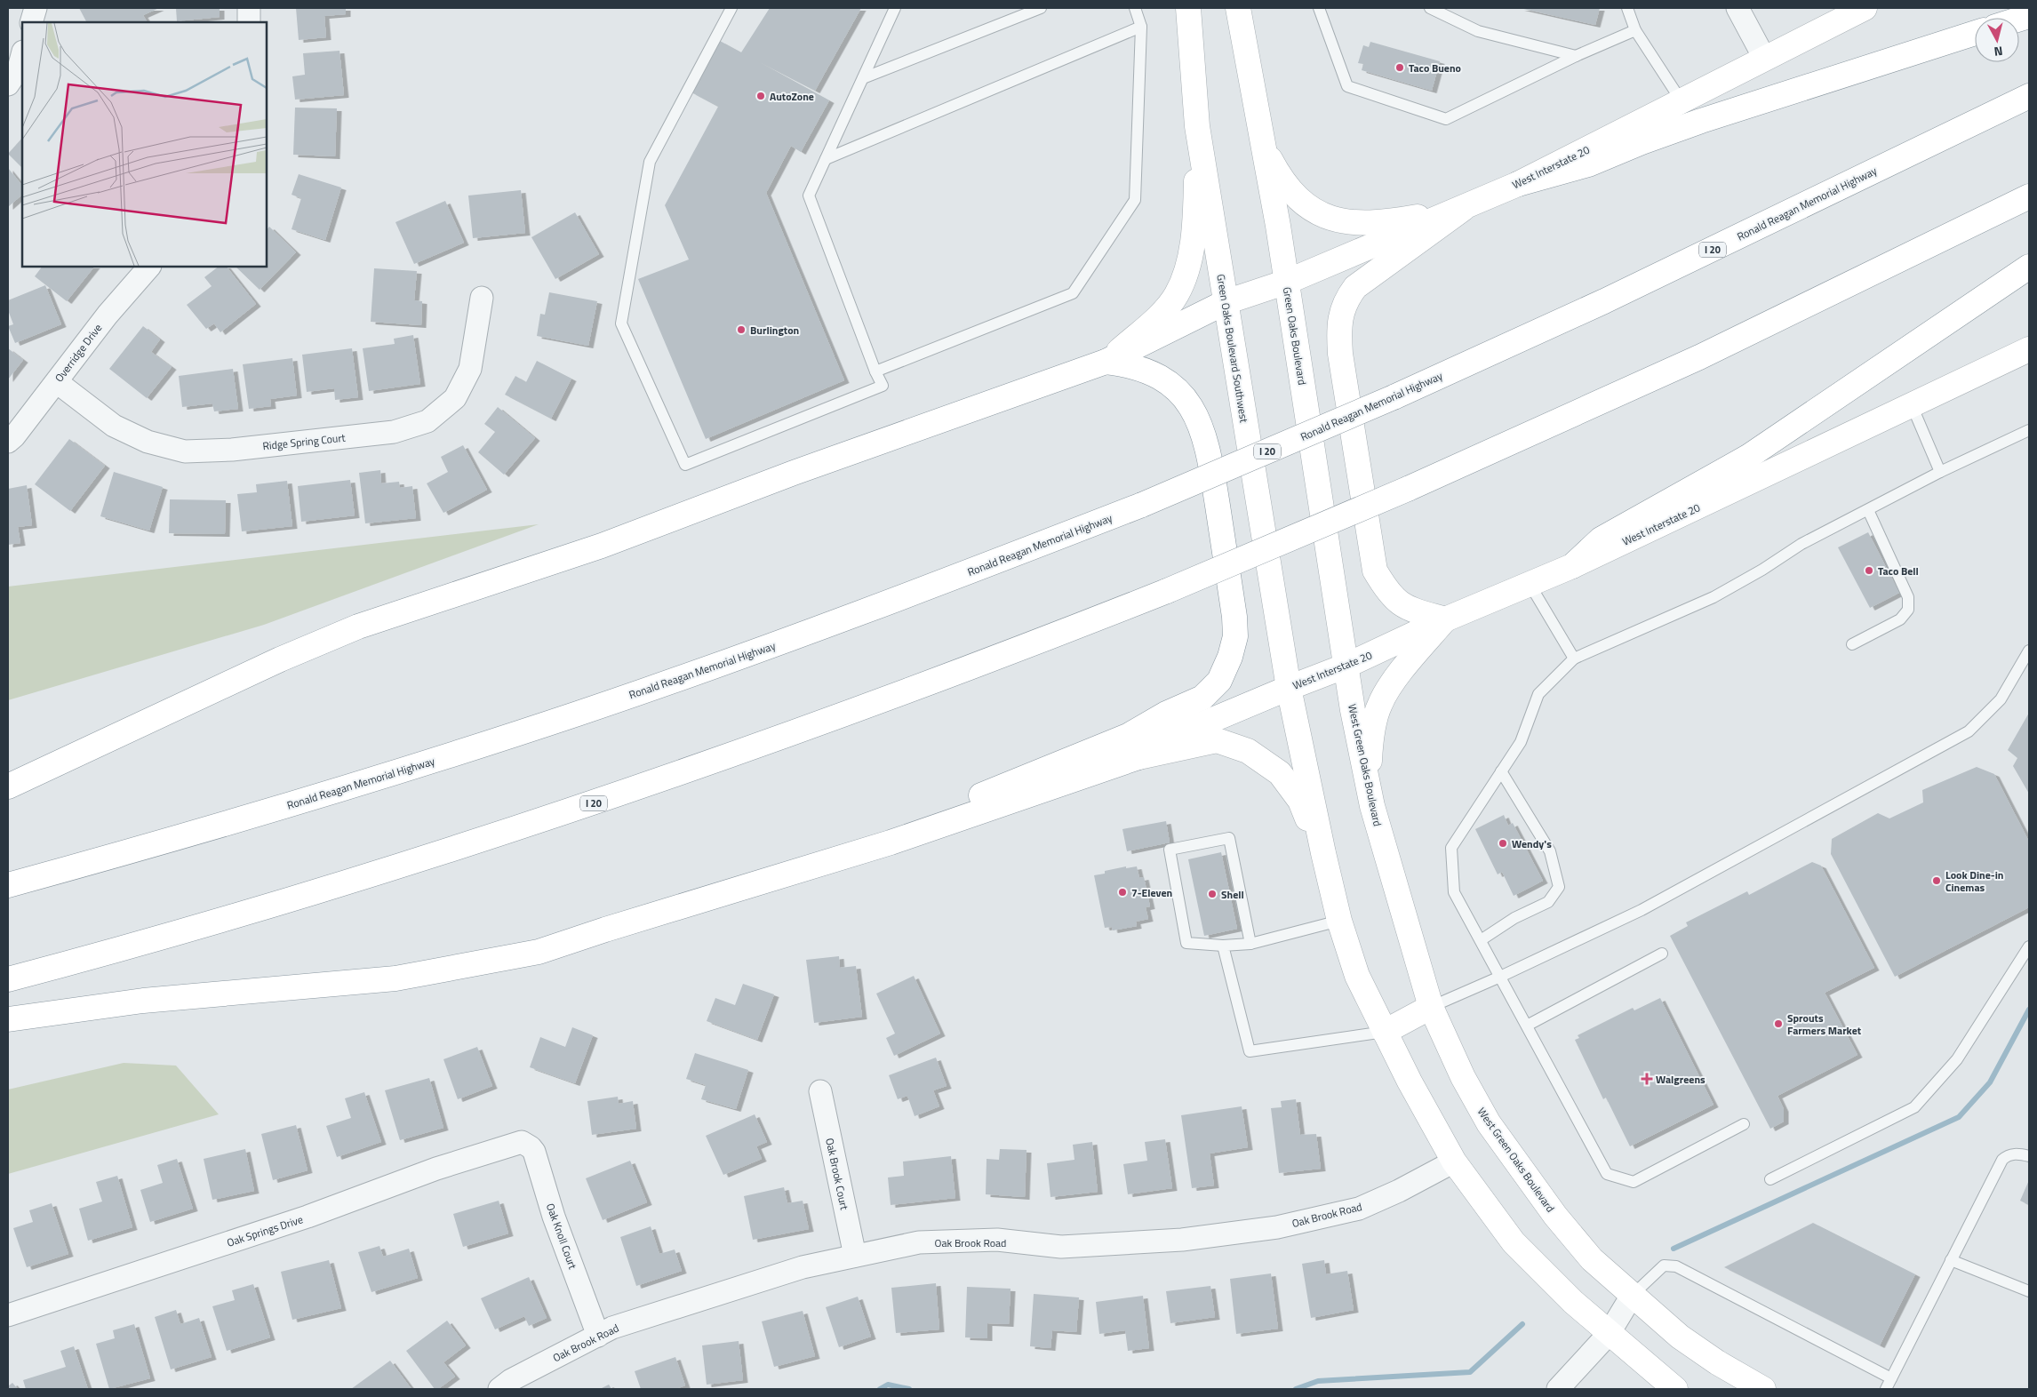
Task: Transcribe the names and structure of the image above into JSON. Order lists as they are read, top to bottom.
{
  "streets": {
    "main road": [
      "West Interstate 20",
      "Ronald Reagan Memorial Highway",
      "I 20",
      "Green Oaks Boulevard",
      "Green Oaks Boulevard Southwest",
      "West Green Oaks Boulevard"
    ],
    "street": [
      "Overridge Drive",
      "Ridge Spring Court",
      "Oak Brook Court",
      "Oak Brook Road",
      "Oak Springs Drive",
      "Oak Knoll Court"
    ]
  },
  "crossings": [
    ["West Interstate 20", "Green Oaks Boulevard"],
    ["West Interstate 20", "Green Oaks Boulevard Southwest"],
    ["West Interstate 20", "West Green Oaks Boulevard"],
    ["Green Oaks Boulevard", "West Green Oaks Boulevard"],
    ["Overridge Drive", "Ridge Spring Court"],
    ["Oak Brook Court", "Oak Brook Road"],
    ["Oak Brook Road", "Oak Knoll Court"],
    ["Oak Springs Drive", "Oak Knoll Court"]
  ],
  "places": {
    "other": [
      "Taco Bueno",
      "AutoZone",
      "Burlington",
      "Taco Bell",
      "Wendy's",
      "Look Dine-in Cinemas",
      "7-Eleven",
      "Shell",
      "Sprouts Farmers Market"
    ],
    "health": ["Walgreens"]
  },
  "north": "bottom"
}
